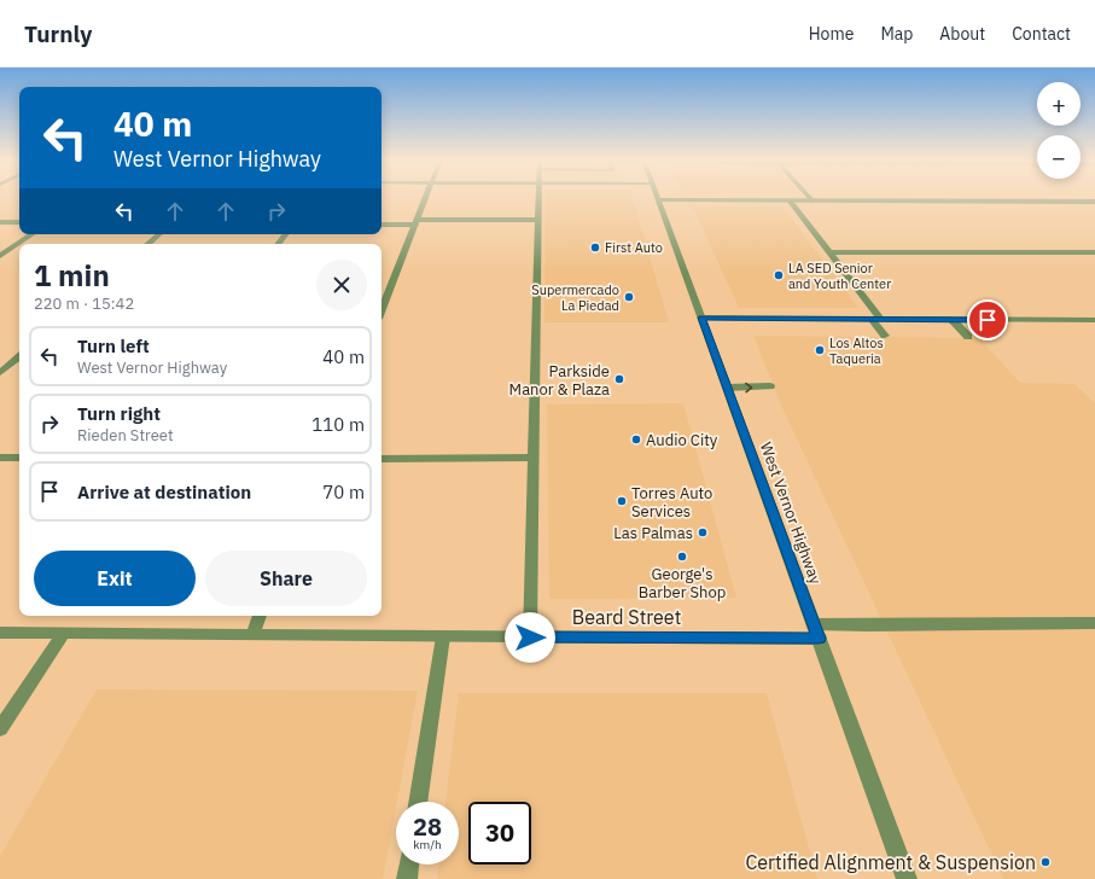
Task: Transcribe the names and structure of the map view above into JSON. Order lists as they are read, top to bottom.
{
  "streets": {
    "street": ["West Vernor Highway", "Beard Street"]
  },
  "crossings": [
    ["West Vernor Highway", "Beard Street"]
  ],
  "places": [
    "First Auto",
    "LA SED Senior and Youth Center",
    "Supermercado La Piedad",
    "Los Altos Taqueria",
    "Parkside Manor & Plaza",
    "Audio City",
    "Torres Auto Services",
    "Las Palmas",
    "George's Barber Shop",
    "Certified Alignment & Suspension"
  ],
  "page": {
    "header": "Turnly",
    "nav": [
      "Home",
      "Map",
      "About",
      "Contact"
    ],
    "map_buttons": ["+", "−"],
    "turn": ["40 m", "West Vernor Highway"],
    "heading": ["1 min", "220 m · 15:42"],
    "list": [
      {
        "name": "Turn left",
        "note": "West Vernor Highway",
        "value": "40 m"
      },
      {
        "name": "Turn right",
        "note": "Rieden Street",
        "value": "110 m"
      },
      {
        "name": "Arrive at destination",
        "value": "70 m"
      }
    ],
    "buttons": ["Exit", "Share"],
    "speed": "28 km/h",
    "limit": "30"
  }
}
